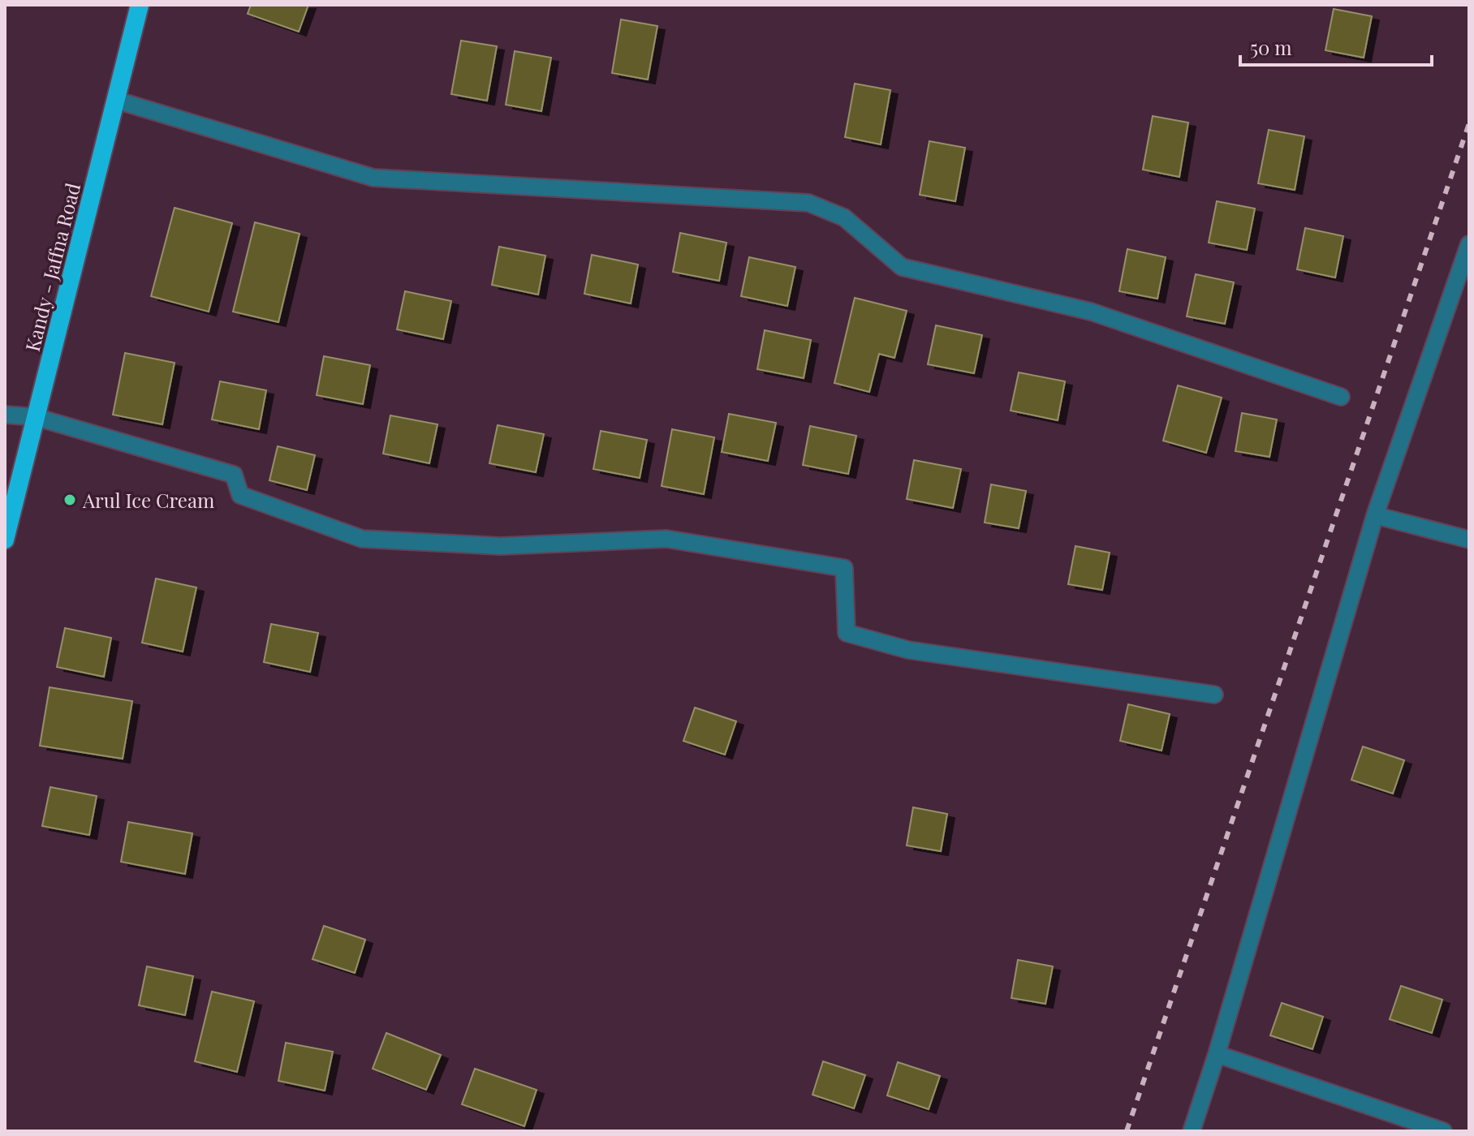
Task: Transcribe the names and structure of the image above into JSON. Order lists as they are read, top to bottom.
{
  "streets": {
    "highway": ["Kandy - Jaffna Road"]
  },
  "places": ["Arul Ice Cream"],
  "scale_bar": "50 m"
}
